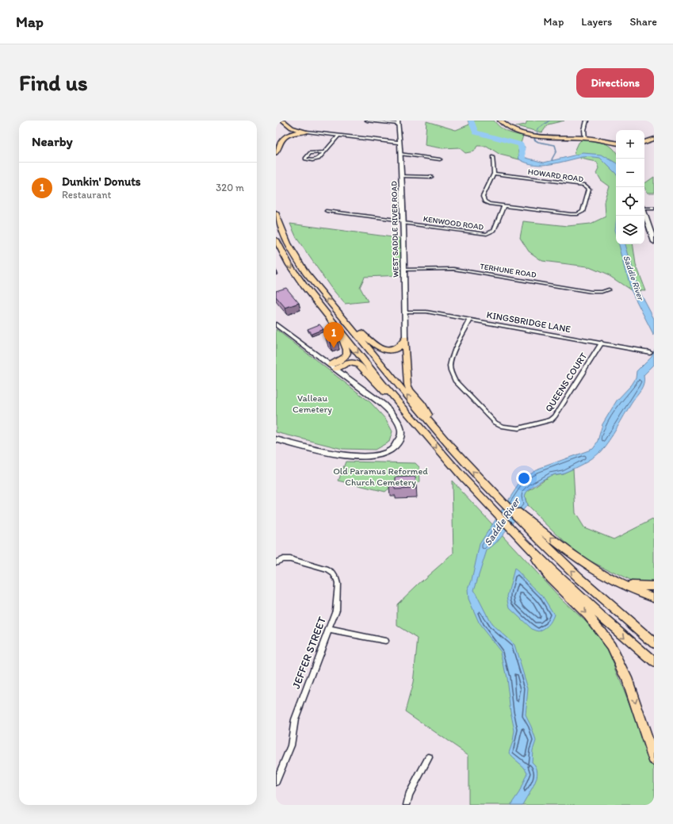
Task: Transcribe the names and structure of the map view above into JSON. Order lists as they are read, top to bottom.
{
  "streets": {
    "street": [
      "HOWARD ROAD",
      "KENWOOD ROAD",
      "WEST SADDLE RIVER ROAD",
      "TERHUNE ROAD",
      "KINGSBRIDGE LANE",
      "QUEENS COURT",
      "JEFFER STREET"
    ]
  },
  "crossings": [
    ["HOWARD ROAD", "KENWOOD ROAD"],
    ["KENWOOD ROAD", "WEST SADDLE RIVER ROAD"],
    ["WEST SADDLE RIVER ROAD", "TERHUNE ROAD"],
    ["WEST SADDLE RIVER ROAD", "KINGSBRIDGE LANE"],
    ["KINGSBRIDGE LANE", "QUEENS COURT"]
  ],
  "water": ["Saddle River"],
  "parks": ["Valleau Cemetery", "Old Paramus Reformed Church Cemetery"],
  "page": {
    "header": "Map",
    "nav": ["Map", "Layers", "Share"],
    "buttons": "Directions",
    "title": "Find us",
    "heading": "Nearby",
    "map_buttons": ["+", "−"],
    "list": [
      {
        "mark": "1",
        "name": "Dunkin' Donuts",
        "note": "Restaurant",
        "value": "320 m"
      }
    ],
    "pins": "1"
  }
}
